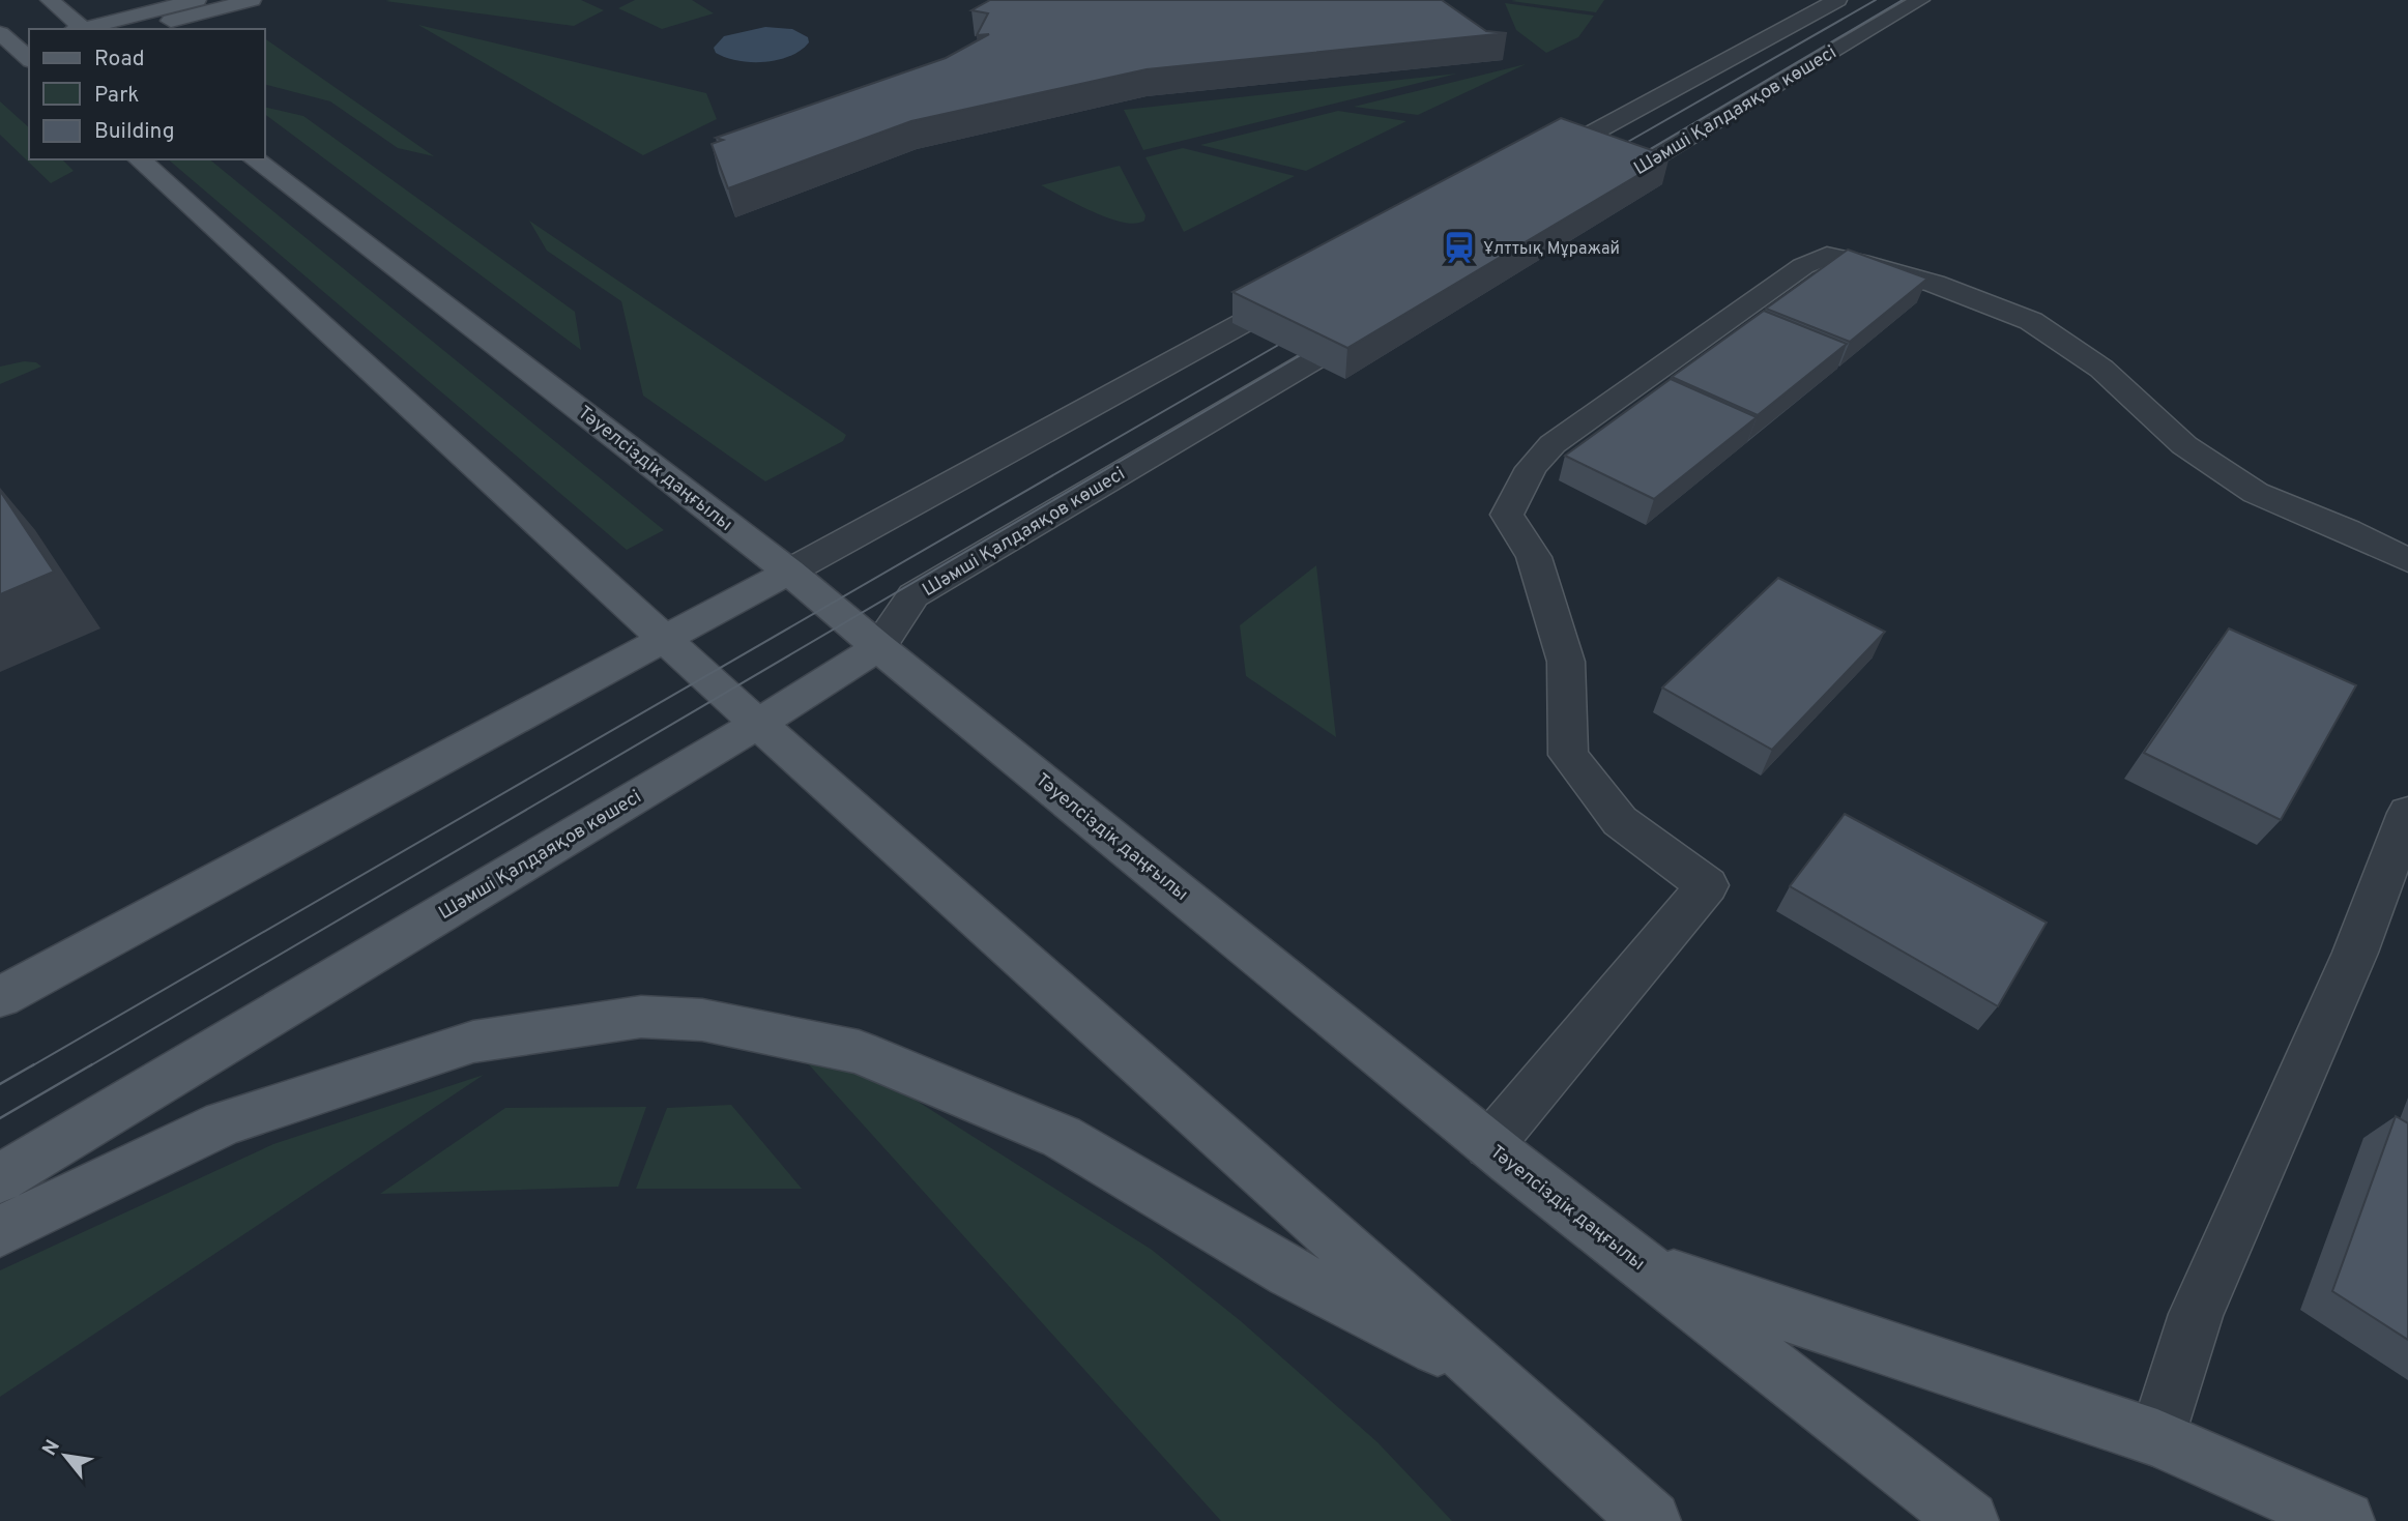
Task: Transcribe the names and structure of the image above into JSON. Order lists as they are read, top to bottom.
{
  "streets": {
    "main road": ["Шәмші Қалдаяқов көшесі", "Тәуелсіздік даңғылы"]
  },
  "crossings": [
    ["Шәмші Қалдаяқов көшесі", "Тәуелсіздік даңғылы"]
  ],
  "places": {
    "station": ["Ұлттық Мұражай"]
  },
  "legend": ["Road", "Park", "Building"],
  "north": "top left"
}
